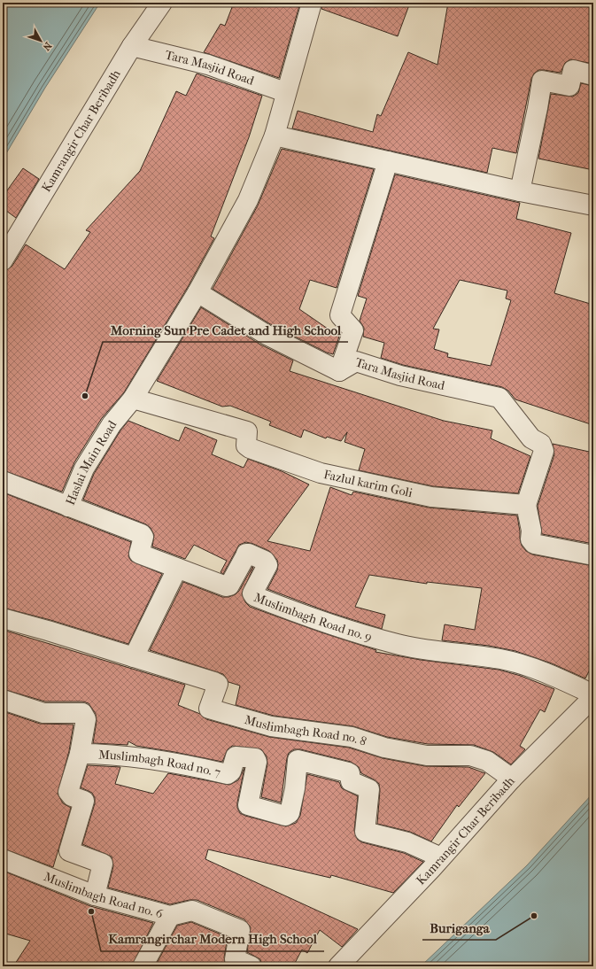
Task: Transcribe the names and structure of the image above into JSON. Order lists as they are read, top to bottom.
{
  "streets": {
    "street": [
      "Tara Masjid Road",
      "Kamrangir Char Beribadh",
      "Haslai Main Road",
      "Fazlul karim Goli",
      "Muslimbagh Road no. 9",
      "Muslimbagh Road no. 8",
      "Muslimbagh Road no. 7",
      "Muslimbagh Road no. 6"
    ]
  },
  "crossings": [
    ["Tara Masjid Road", "Kamrangir Char Beribadh"],
    ["Tara Masjid Road", "Fazlul karim Goli"],
    ["Kamrangir Char Beribadh", "Muslimbagh Road no. 9"],
    ["Kamrangir Char Beribadh", "Muslimbagh Road no. 8"],
    ["Kamrangir Char Beribadh", "Muslimbagh Road no. 7"],
    ["Haslai Main Road", "Fazlul karim Goli"],
    ["Haslai Main Road", "Muslimbagh Road no. 9"]
  ],
  "places": ["Morning Sun Pre Cadet and High School", "Kamrangirchar Modern High School", "Buriganga"],
  "north": "bottom right"
}
